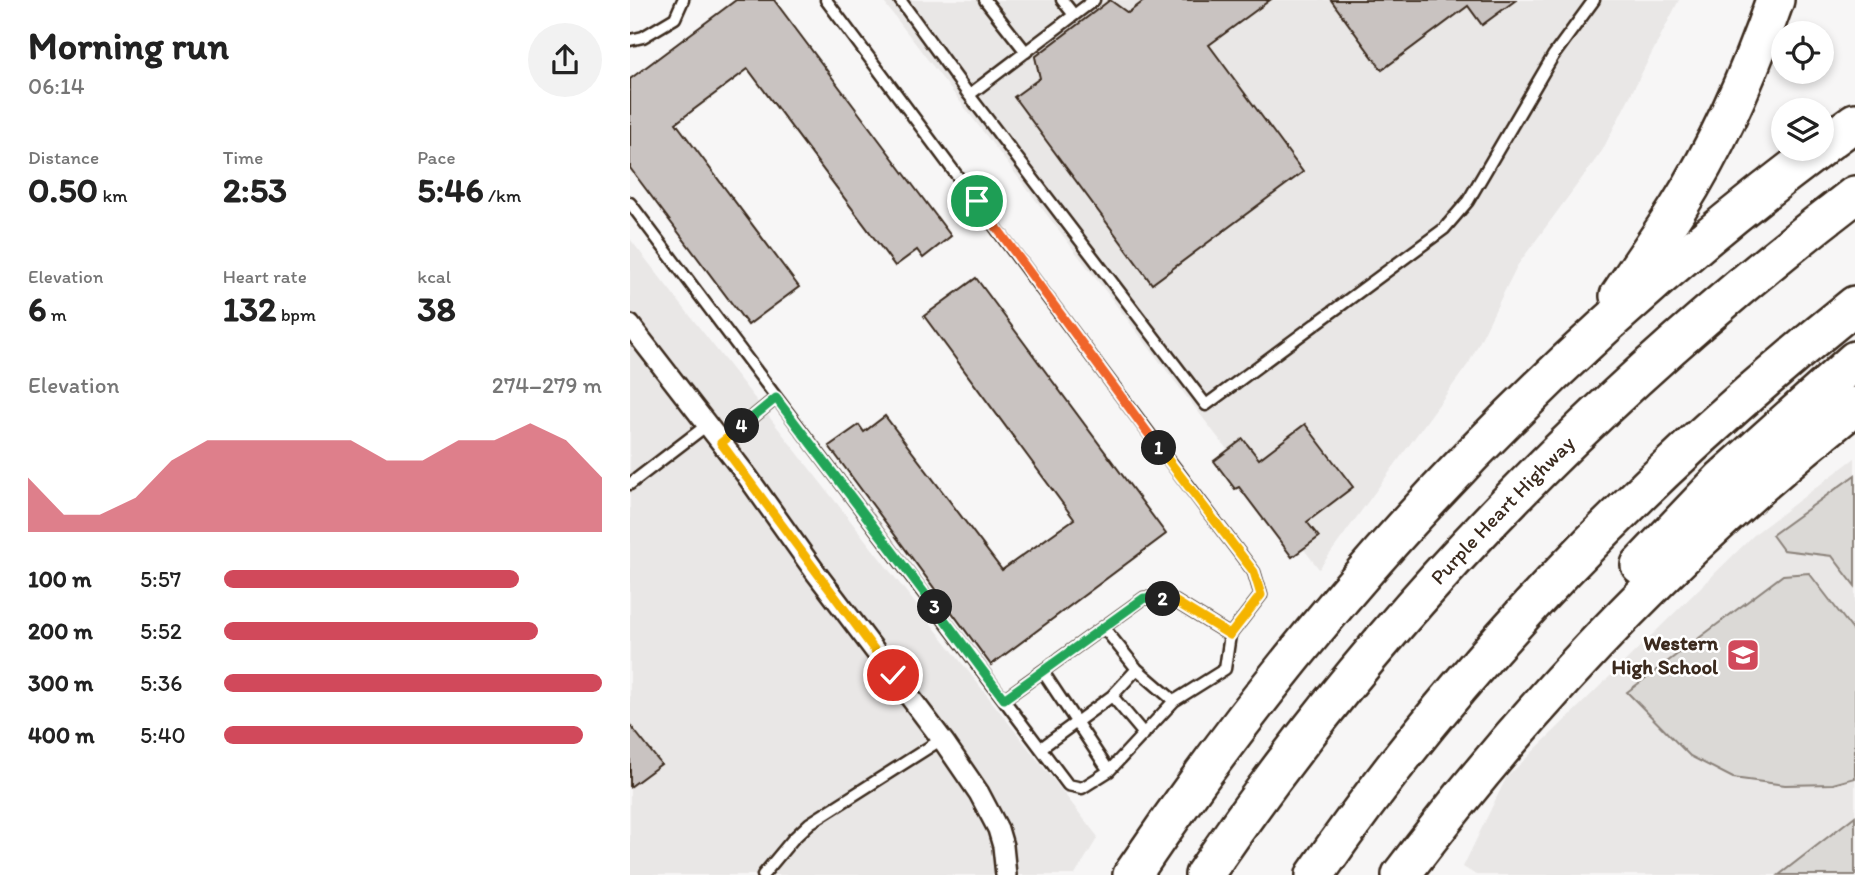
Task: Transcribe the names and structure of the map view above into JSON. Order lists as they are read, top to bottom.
{
  "streets": {
    "highway": ["Purple Heart Highway"]
  },
  "places": {
    "school or university": ["Western High School"]
  },
  "page": {
    "heading": ["Morning run", "06:14"],
    "stats": [
      ["Distance", "0.50 km"],
      ["Time", "2:53"],
      ["Pace", "5:46 /km"],
      ["Elevation", "6 m"],
      ["Heart rate", "132 bpm"],
      ["kcal", "38"]
    ],
    "chart": ["Elevation", "274–279 m"],
    "pins": [
      "4",
      "1",
      "2",
      "3"
    ],
    "list": [
      {
        "name": "100 m",
        "note": "5:57"
      },
      {
        "name": "200 m",
        "note": "5:52"
      },
      {
        "name": "300 m",
        "note": "5:36"
      },
      {
        "name": "400 m",
        "note": "5:40"
      }
    ]
  }
}
